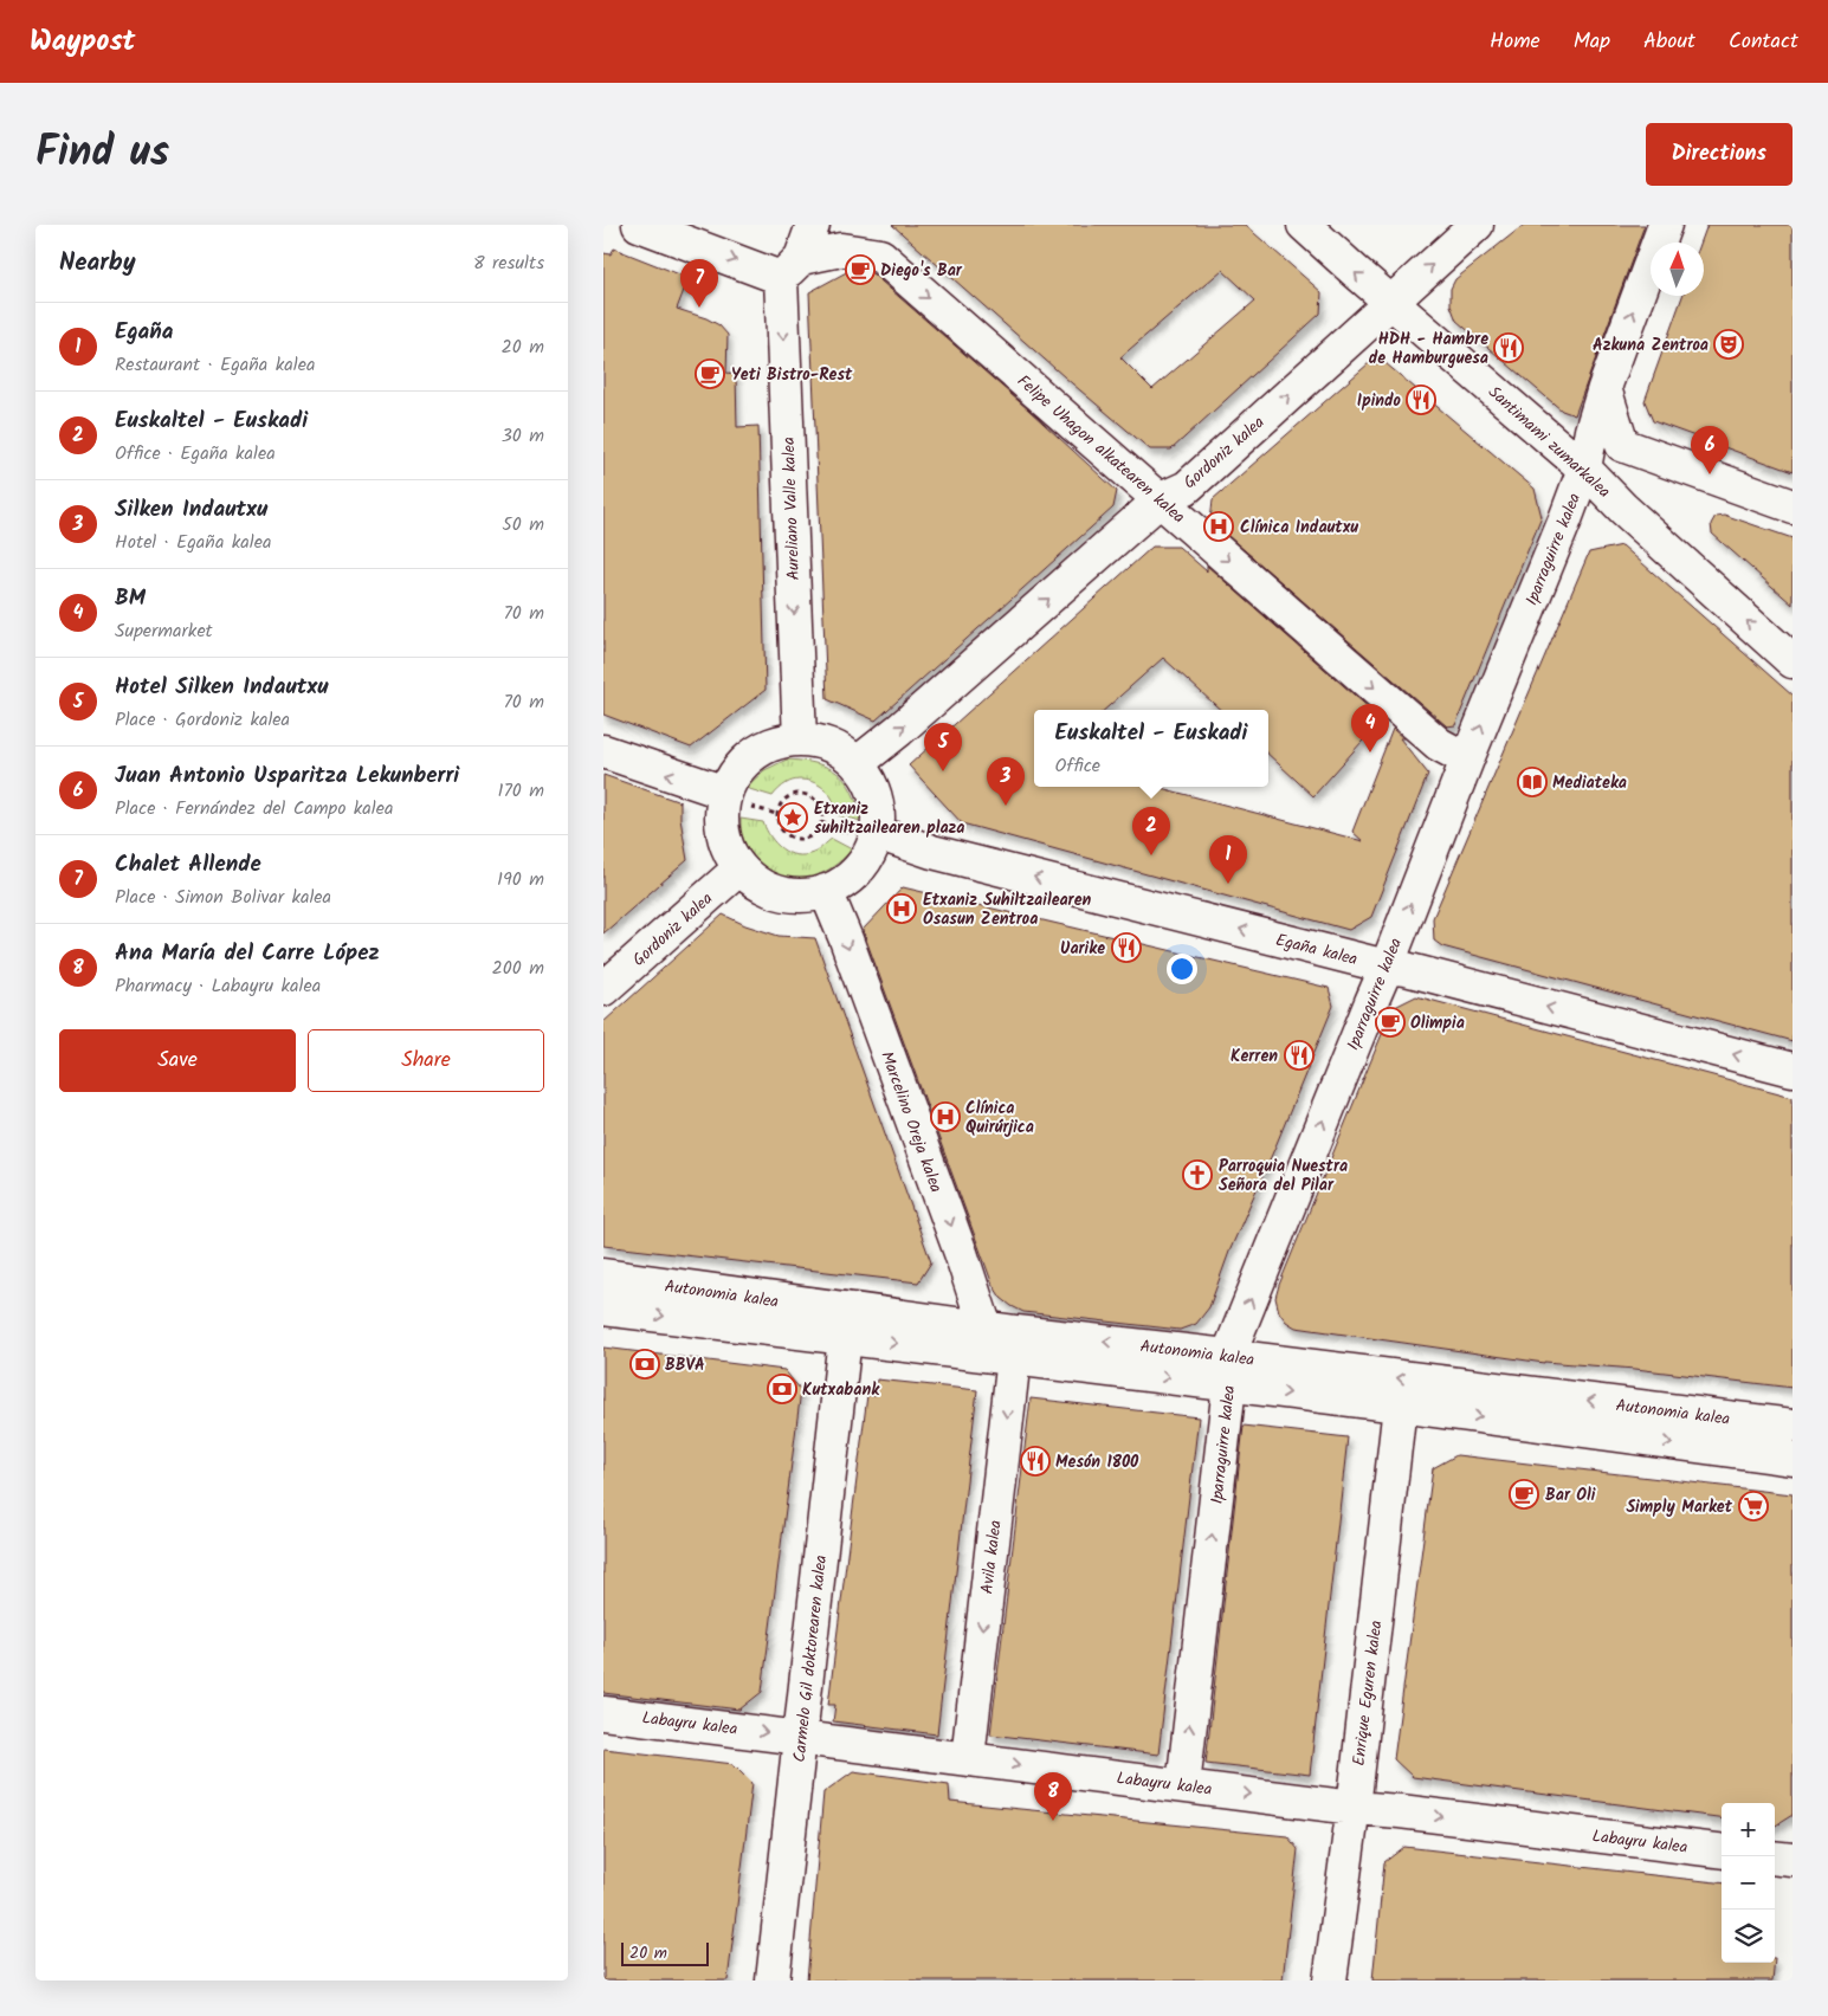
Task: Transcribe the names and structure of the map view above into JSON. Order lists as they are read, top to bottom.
{
  "streets": {
    "street": [
      "Santimami zumarkalea",
      "Felipe Uhagon alkatearen kalea",
      "Gordoniz kalea",
      "Aureliano Valle kalea",
      "Iparraguirre kalea",
      "Egaña kalea",
      "Marcelino Oreja kalea",
      "Autonomia kalea",
      "Avila kalea",
      "Carmelo Gil doktorearen kalea",
      "Enrique Eguren kalea",
      "Labayru kalea"
    ]
  },
  "crossings": [
    ["Santimami zumarkalea", "Gordoniz kalea"],
    ["Santimami zumarkalea", "Iparraguirre kalea"],
    ["Felipe Uhagon alkatearen kalea", "Gordoniz kalea"],
    ["Felipe Uhagon alkatearen kalea", "Aureliano Valle kalea"],
    ["Felipe Uhagon alkatearen kalea", "Iparraguirre kalea"],
    ["Iparraguirre kalea", "Egaña kalea"],
    ["Iparraguirre kalea", "Autonomia kalea"],
    ["Iparraguirre kalea", "Labayru kalea"],
    ["Marcelino Oreja kalea", "Autonomia kalea"],
    ["Marcelino Oreja kalea", "Avila kalea"],
    ["Autonomia kalea", "Avila kalea"],
    ["Autonomia kalea", "Carmelo Gil doktorearen kalea"],
    ["Autonomia kalea", "Enrique Eguren kalea"],
    ["Avila kalea", "Labayru kalea"],
    ["Carmelo Gil doktorearen kalea", "Labayru kalea"],
    ["Enrique Eguren kalea", "Labayru kalea"]
  ],
  "one_way": [
    "Felipe Uhagon alkatearen kalea",
    "Gordoniz kalea",
    "Aureliano Valle kalea",
    "Iparraguirre kalea",
    "Egaña kalea",
    "Marcelino Oreja kalea",
    "Avila kalea",
    "Labayru kalea"
  ],
  "places": {
    "cafe": [
      "Diego's Bar",
      "Yeti Bistro-Rest",
      "Olimpia",
      "Bar Oli"
    ],
    "theatre": ["Azkuna Zentroa"],
    "restaurant": [
      "HDH - Hambre de Hamburguesa",
      "Ipindo",
      "Uarike",
      "Kerren",
      "Mesón 1800"
    ],
    "hospital": ["Clínica Indautxu", "Etxaniz Suhiltzailearen Osasun Zentroa", "Clínica Quirúrjica"],
    "library": ["Mediateka"],
    "place": ["Etxaniz suhiltzailearen plaza"],
    "church": ["Parroquia Nuestra Señora del Pilar"],
    "bank": ["BBVA", "Kutxabank"],
    "supermarket": ["Simply Market"]
  },
  "scale_bar": "20 m",
  "north": "top",
  "page": {
    "header": "Waypost",
    "nav": [
      "Home",
      "Map",
      "About",
      "Contact"
    ],
    "title": "Find us",
    "buttons": [
      "Directions",
      ["Save", "Share"]
    ],
    "heading": ["Nearby", "8 results"],
    "pins": [
      "7",
      "6",
      "4",
      "5",
      "3",
      "2",
      "1",
      "8"
    ],
    "list": [
      {
        "mark": "1",
        "name": "Egaña",
        "note": "Restaurant · Egaña kalea",
        "value": "20 m"
      },
      {
        "mark": "2",
        "name": "Euskaltel - Euskadi",
        "note": "Office · Egaña kalea",
        "value": "30 m"
      },
      {
        "mark": "3",
        "name": "Silken Indautxu",
        "note": "Hotel · Egaña kalea",
        "value": "50 m"
      },
      {
        "mark": "4",
        "name": "BM",
        "note": "Supermarket",
        "value": "70 m"
      },
      {
        "mark": "5",
        "name": "Hotel Silken Indautxu",
        "note": "Place · Gordoniz kalea",
        "value": "70 m"
      },
      {
        "mark": "6",
        "name": "Juan Antonio Usparitza Lekunberri",
        "note": "Place · Fernández del Campo kalea",
        "value": "170 m"
      },
      {
        "mark": "7",
        "name": "Chalet Allende",
        "note": "Place · Simon Bolivar kalea",
        "value": "190 m"
      },
      {
        "mark": "8",
        "name": "Ana María del Carre López",
        "note": "Pharmacy · Labayru kalea",
        "value": "200 m"
      }
    ],
    "popup": ["Euskaltel - Euskadi", "Office"],
    "map_buttons": ["+", "−"],
    "scale": "20 m"
  }
}
